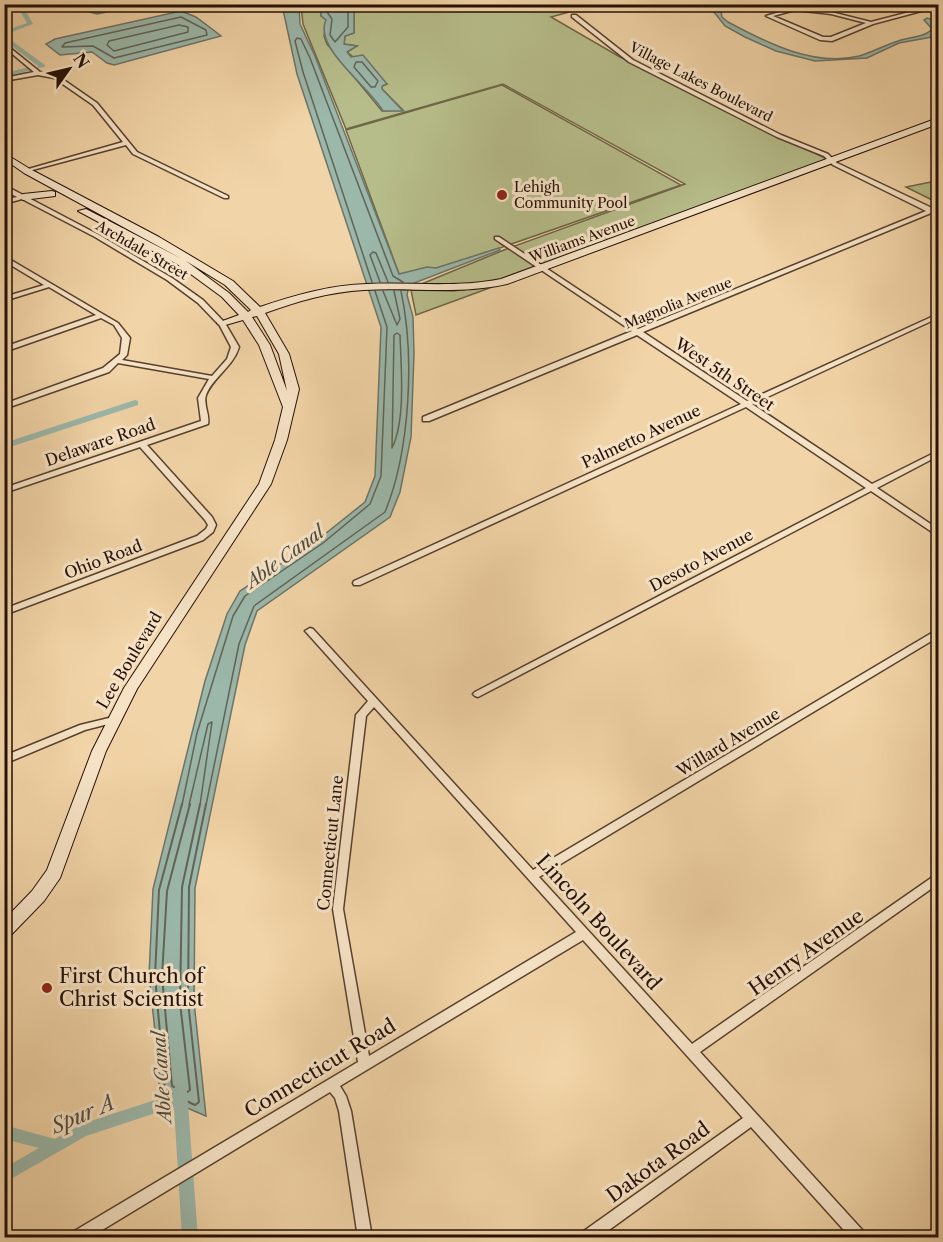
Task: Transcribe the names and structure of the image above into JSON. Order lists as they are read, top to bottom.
{
  "streets": {
    "main road": ["Williams Avenue", "Lee Boulevard"],
    "street": [
      "Village Lakes Boulevard",
      "Archdale Street",
      "Magnolia Avenue",
      "West 5th Street",
      "Palmetto Avenue",
      "Delaware Road",
      "Ohio Road",
      "Desoto Avenue",
      "Willard Avenue",
      "Connecticut Lane",
      "Lincoln Boulevard",
      "Henry Avenue",
      "Connecticut Road",
      "Dakota Road"
    ]
  },
  "crossings": [
    ["Village Lakes Boulevard", "Williams Avenue"],
    ["Village Lakes Boulevard", "Magnolia Avenue"],
    ["Williams Avenue", "Archdale Street"],
    ["Williams Avenue", "West 5th Street"],
    ["Williams Avenue", "Lee Boulevard"],
    ["Archdale Street", "Delaware Road"],
    ["Magnolia Avenue", "West 5th Street"],
    ["West 5th Street", "Palmetto Avenue"],
    ["West 5th Street", "Desoto Avenue"],
    ["Delaware Road", "Ohio Road"],
    ["Willard Avenue", "Lincoln Boulevard"],
    ["Connecticut Lane", "Lincoln Boulevard"],
    ["Connecticut Lane", "Connecticut Road"],
    ["Lincoln Boulevard", "Henry Avenue"],
    ["Lincoln Boulevard", "Connecticut Road"],
    ["Lincoln Boulevard", "Dakota Road"]
  ],
  "water": ["Able Canal", "Spur A"],
  "places": ["Lehigh Community Pool", "First Church of Christ Scientist"],
  "north": "top right"
}
